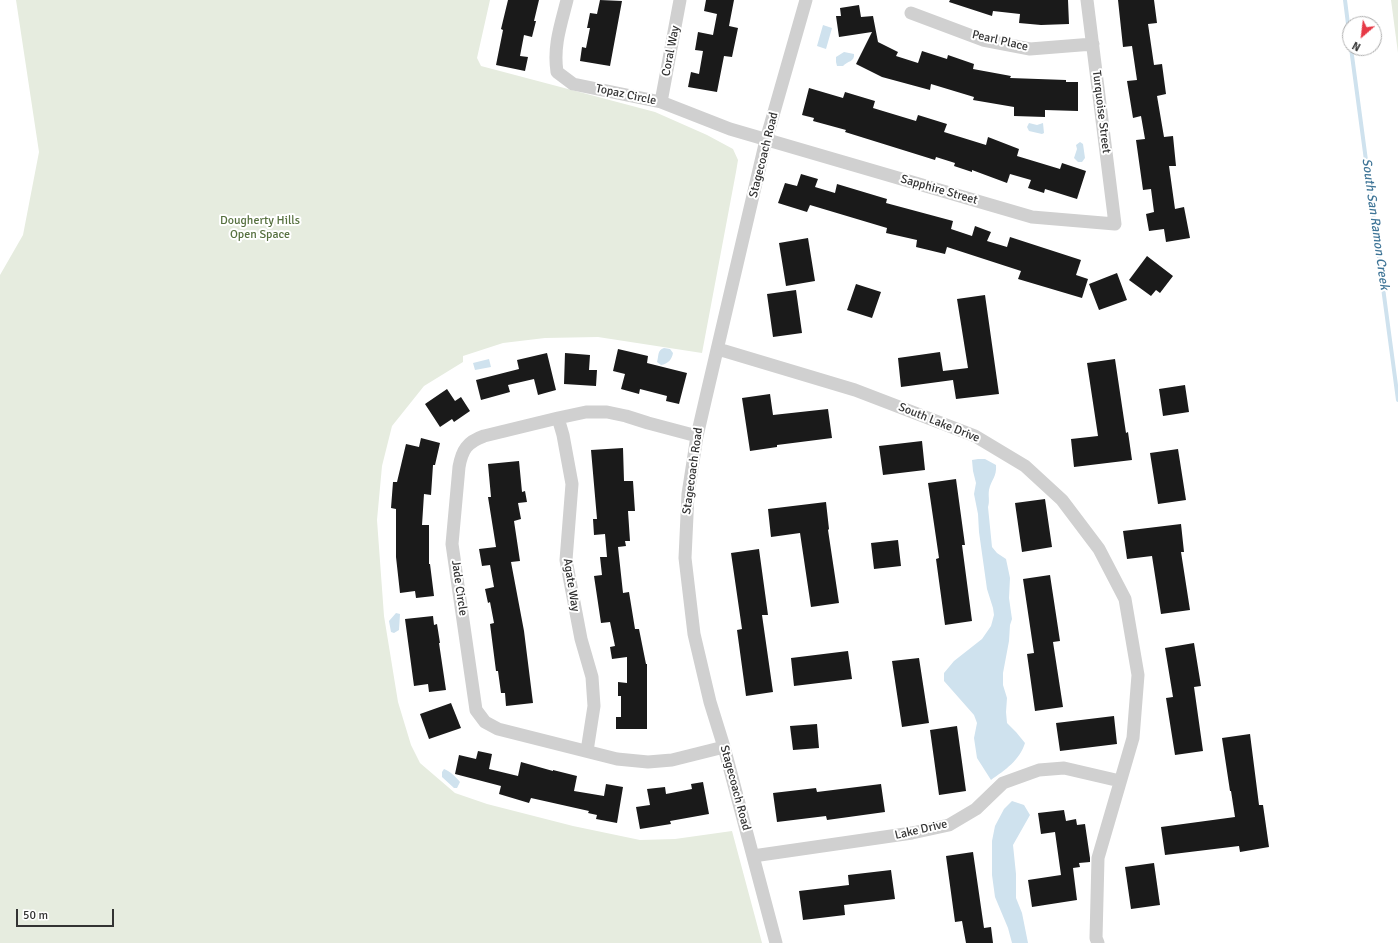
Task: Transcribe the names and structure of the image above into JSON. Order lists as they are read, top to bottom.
{
  "streets": {
    "street": [
      "Pearl Place",
      "Coral Way",
      "Topaz Circle",
      "Turquoise Street",
      "Stagecoach Road",
      "Sapphire Street",
      "South Lake Drive",
      "Agate Way",
      "Jade Circle",
      "Lake Drive"
    ]
  },
  "crossings": [
    ["Pearl Place", "Turquoise Street"],
    ["Coral Way", "Topaz Circle"],
    ["Topaz Circle", "Stagecoach Road"],
    ["Topaz Circle", "Sapphire Street"],
    ["Turquoise Street", "Sapphire Street"],
    ["Stagecoach Road", "Sapphire Street"],
    ["Stagecoach Road", "South Lake Drive"],
    ["Stagecoach Road", "Jade Circle"],
    ["Stagecoach Road", "Lake Drive"],
    ["South Lake Drive", "Lake Drive"],
    ["Agate Way", "Jade Circle"]
  ],
  "water": ["South San Ramon Creek"],
  "parks": ["Dougherty Hills Open Space"],
  "scale_bar": "50 m",
  "north": "bottom left"
}
